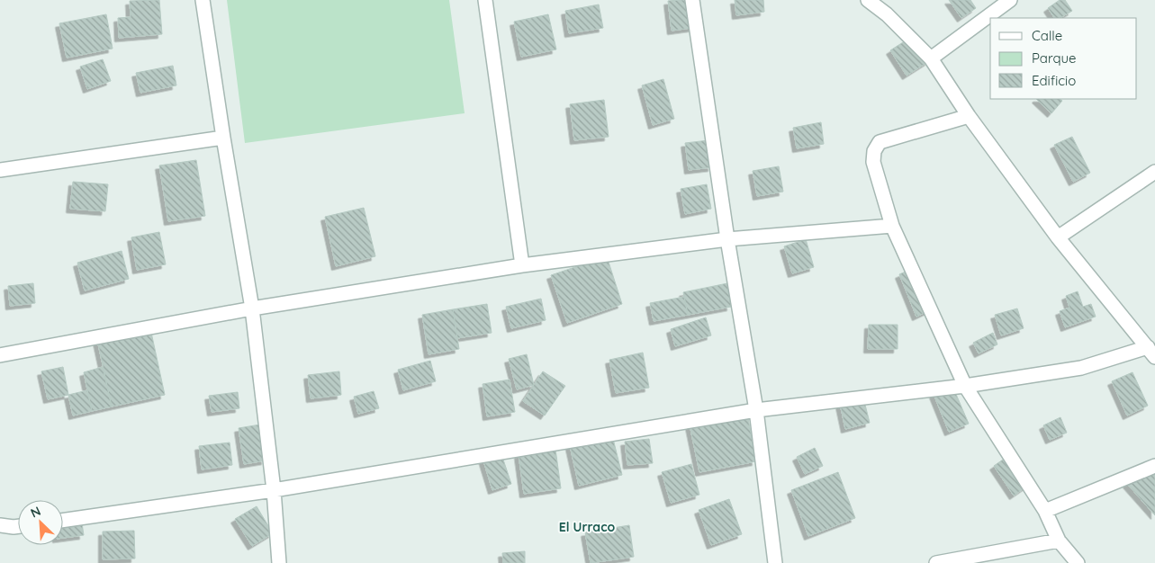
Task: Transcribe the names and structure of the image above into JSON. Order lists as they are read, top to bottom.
{
  "districts": ["El Urraco"],
  "legend": ["Calle", "Parque", "Edificio"],
  "north": "top left"
}
